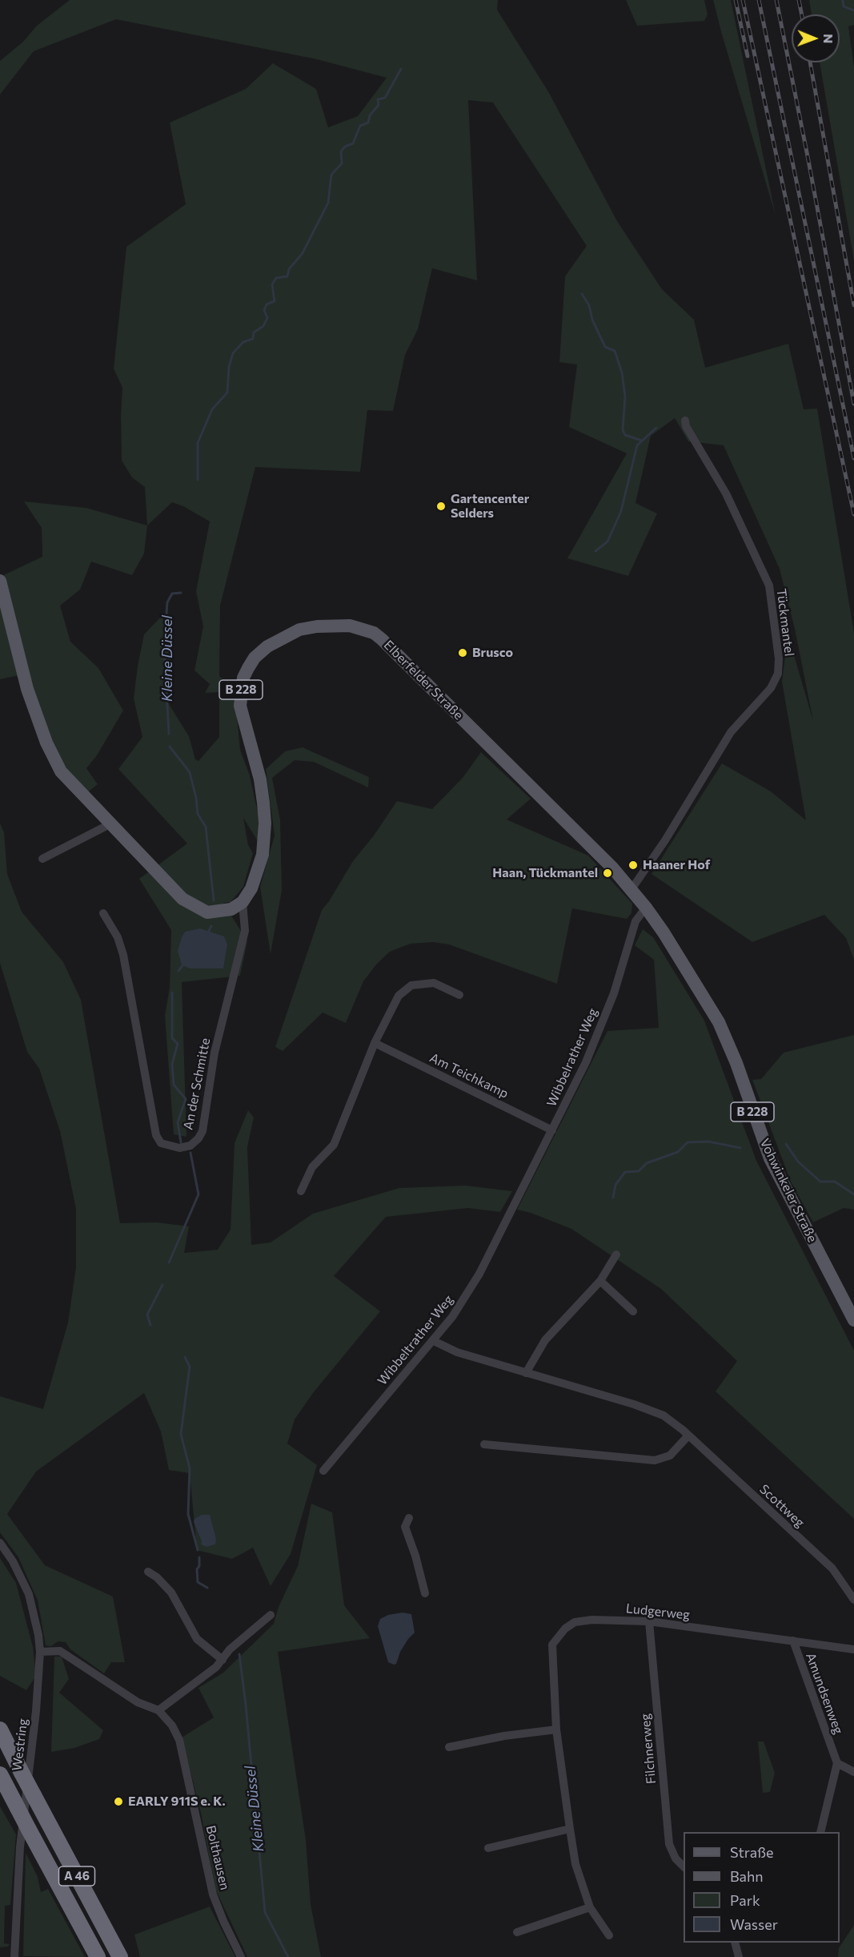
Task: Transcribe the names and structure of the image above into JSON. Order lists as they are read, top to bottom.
{
  "streets": {
    "highway": ["A 46"],
    "main road": ["Elberfelder Straße", "B 228", "Vohwinkeler Straße"],
    "street": [
      "Tückmantel",
      "Wibbelrather Weg",
      "Am Teichkamp",
      "An der Schmitte",
      "Wibbeltrather Weg",
      "Scottweg",
      "Ludgerweg",
      "Amundsenweg",
      "Westring",
      "Filchnerweg",
      "Bolthausen"
    ]
  },
  "crossings": [
    ["Tückmantel", "Elberfelder Straße"],
    ["Elberfelder Straße", "Wibbelrather Weg"],
    ["Elberfelder Straße", "An der Schmitte"],
    ["Elberfelder Straße", "Vohwinkeler Straße"],
    ["Wibbelrather Weg", "Am Teichkamp"],
    ["Wibbelrather Weg", "Vohwinkeler Straße"],
    ["Wibbelrather Weg", "Wibbeltrather Weg"],
    ["Wibbeltrather Weg", "Scottweg"],
    ["Ludgerweg", "Amundsenweg"],
    ["Ludgerweg", "Filchnerweg"]
  ],
  "water": ["Kleine Düssel"],
  "places": [
    "Gartencenter Selders",
    "Brusco",
    "Haaner Hof",
    "Haan, Tückmantel",
    "EARLY 911S e. K."
  ],
  "legend": [
    "Straße",
    "Bahn",
    "Park",
    "Wasser"
  ],
  "north": "right"
}
